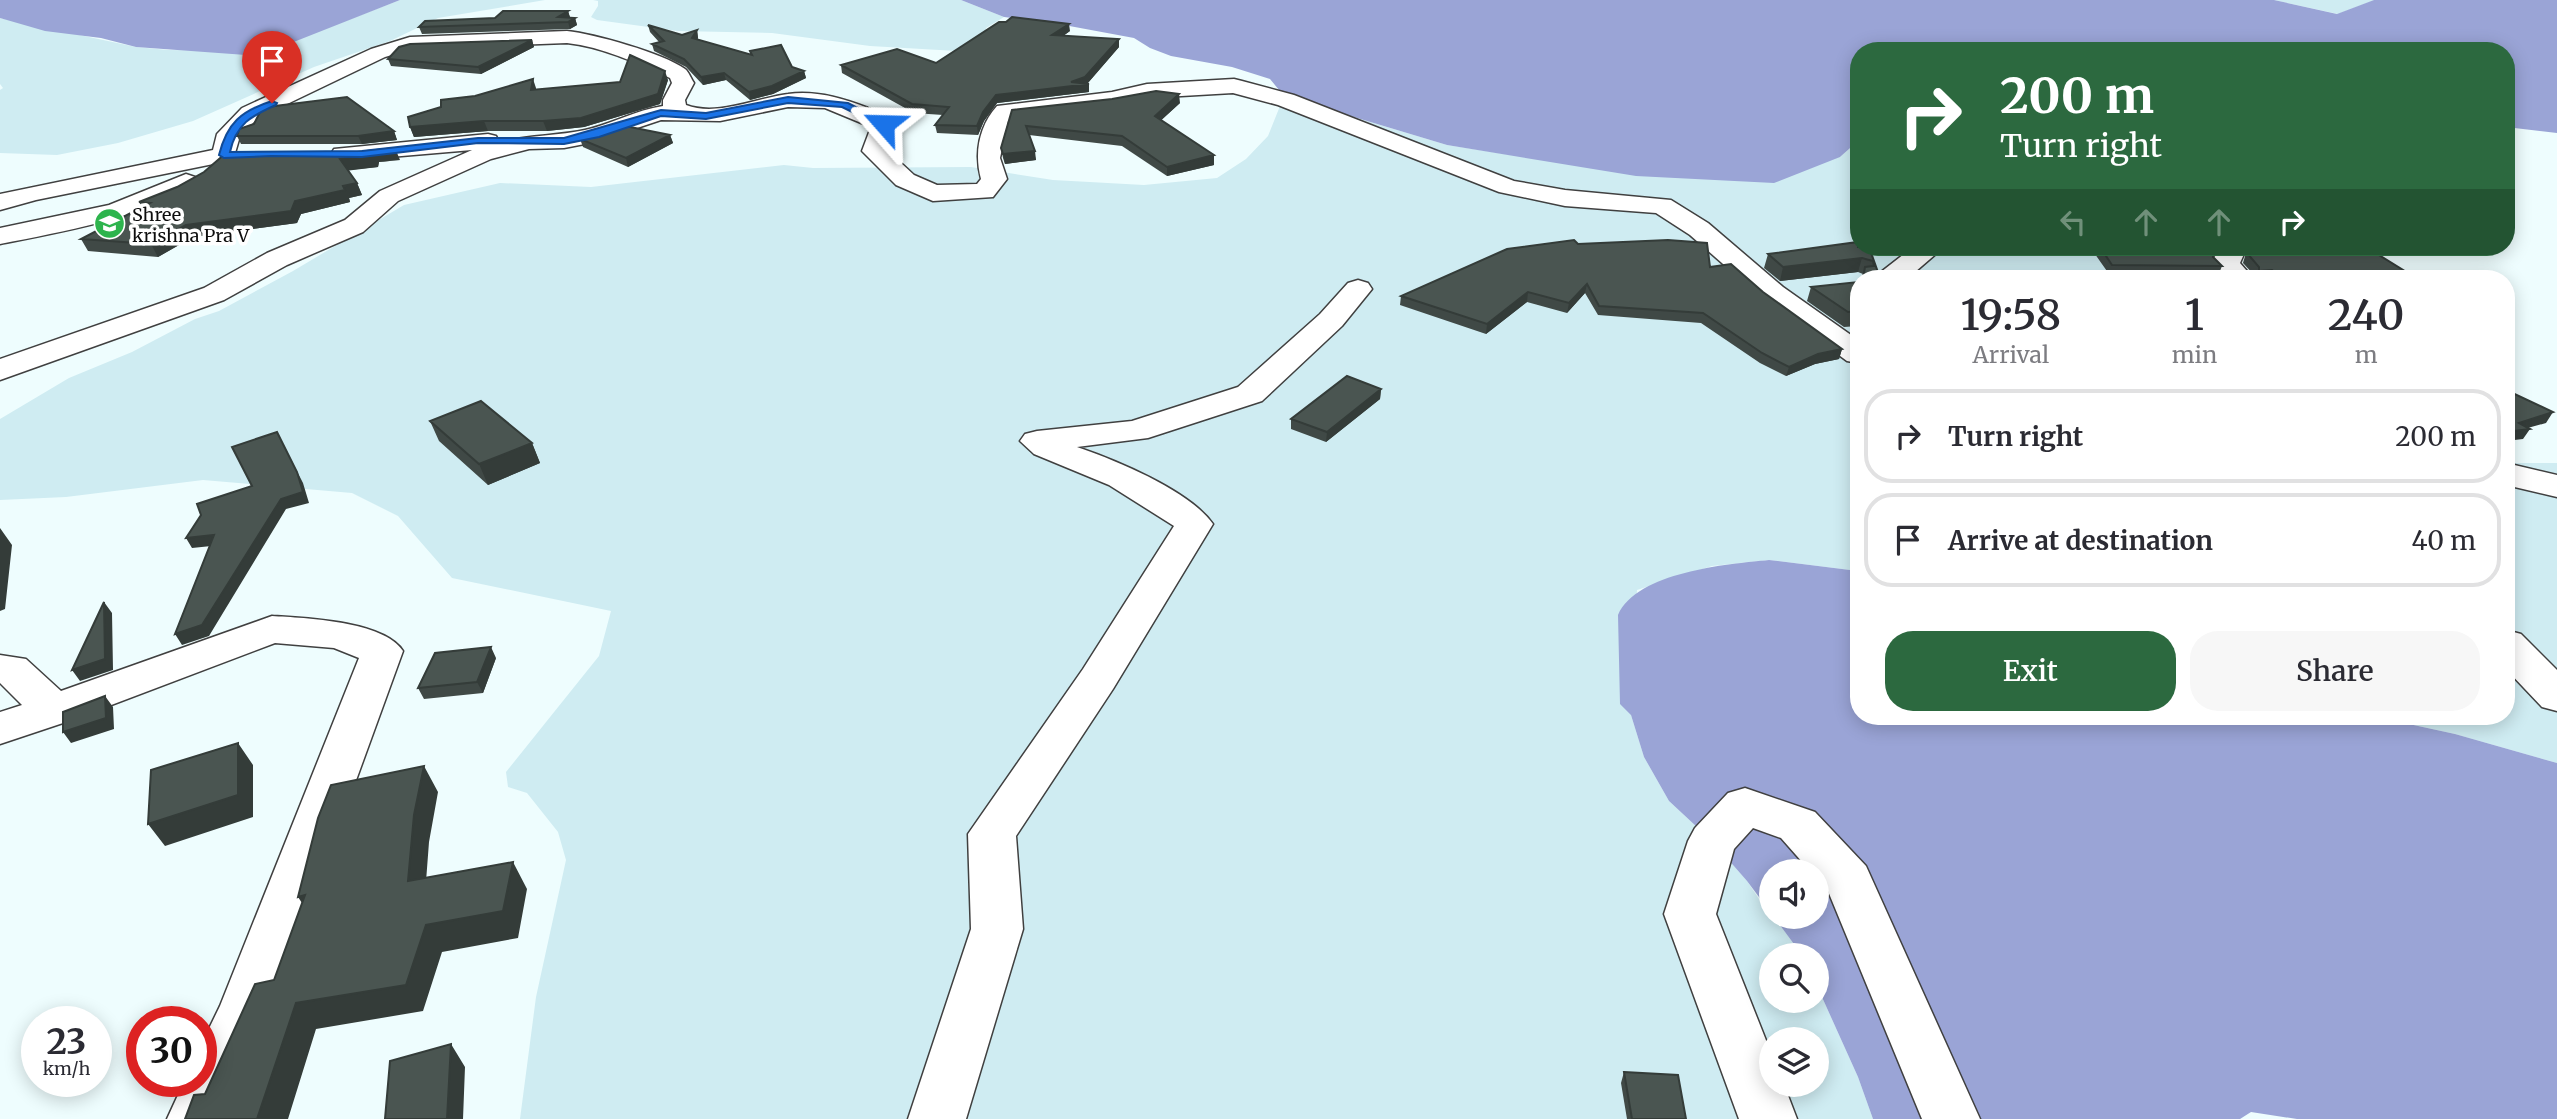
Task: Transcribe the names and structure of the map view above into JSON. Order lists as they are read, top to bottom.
{
  "places": {
    "school or university": ["Shree krishna Pra V"]
  },
  "page": {
    "turn": ["200 m", "Turn right"],
    "eta": [
      "19:58",
      "Arrival",
      "1",
      "min",
      "240",
      "m"
    ],
    "list": [
      {
        "name": "Turn right",
        "value": "200 m"
      },
      {
        "name": "Arrive at destination",
        "value": "40 m"
      }
    ],
    "buttons": ["Exit", "Share"],
    "speed": "23 km/h",
    "limit": "30"
  }
}
